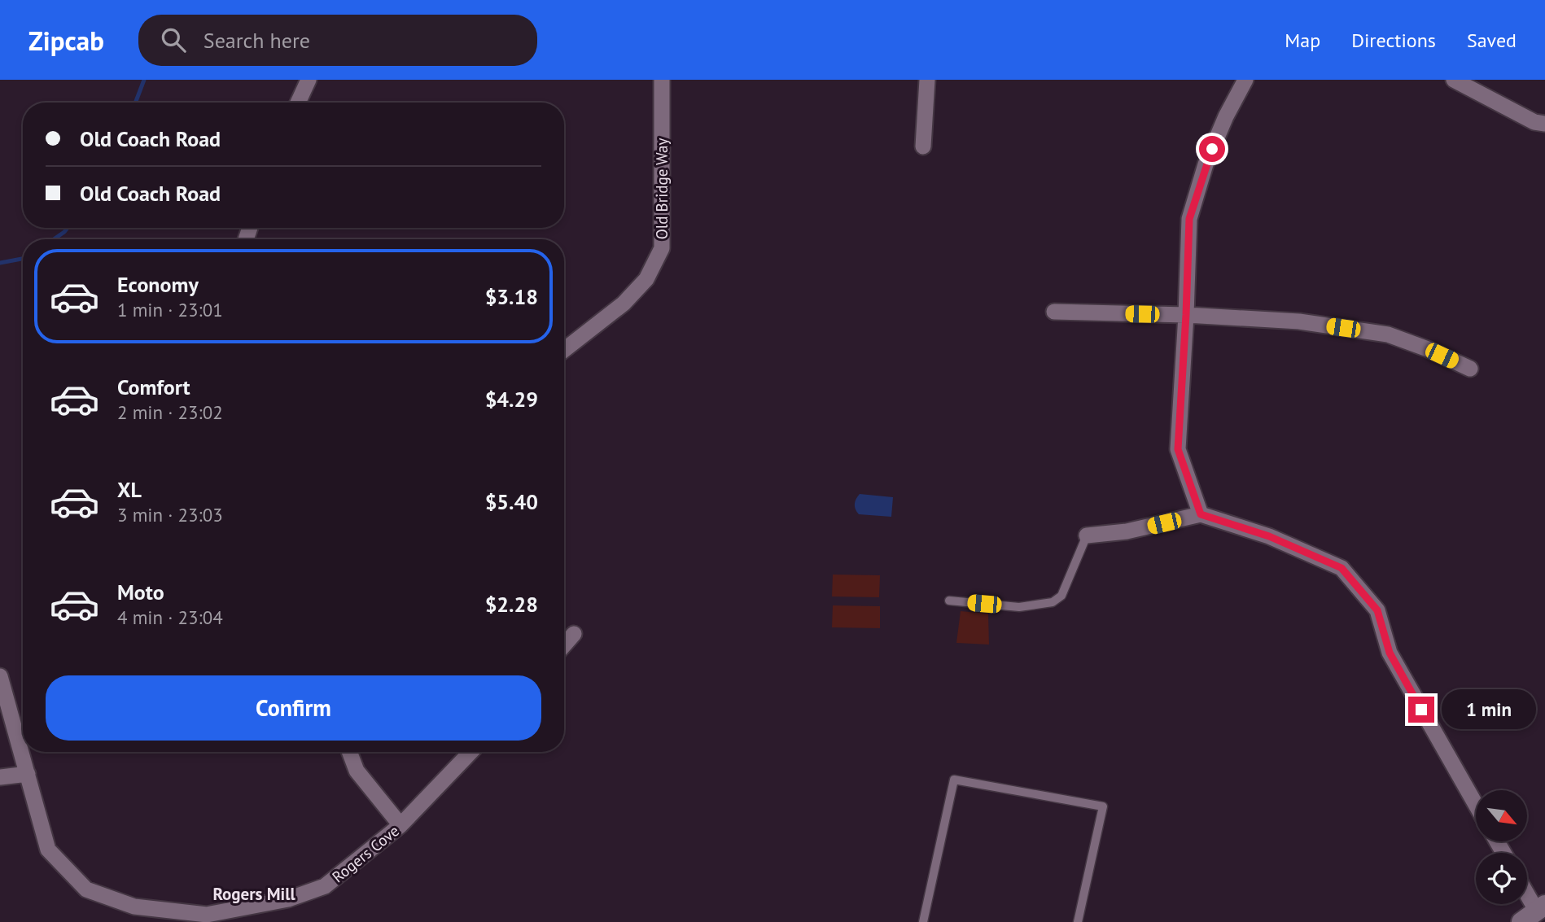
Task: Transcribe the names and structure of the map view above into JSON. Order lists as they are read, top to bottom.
{
  "streets": {
    "street": ["Old Bridge Way", "Rogers Cove"]
  },
  "districts": ["Rogers Mill"],
  "north": "bottom right",
  "page": {
    "header": "Zipcab",
    "search": "Search here",
    "nav": ["Map", "Directions", "Saved"],
    "banner": ["Old Coach Road", "Old Coach Road"],
    "list": [
      {
        "name": "Economy",
        "note": "1 min · 23:01",
        "value": "$3.18"
      },
      {
        "name": "Comfort",
        "note": "2 min · 23:02",
        "value": "$4.29"
      },
      {
        "name": "XL",
        "note": "3 min · 23:03",
        "value": "$5.40"
      },
      {
        "name": "Moto",
        "note": "4 min · 23:04",
        "value": "$2.28"
      }
    ],
    "buttons": "Confirm",
    "bubble": "1 min"
  }
}
